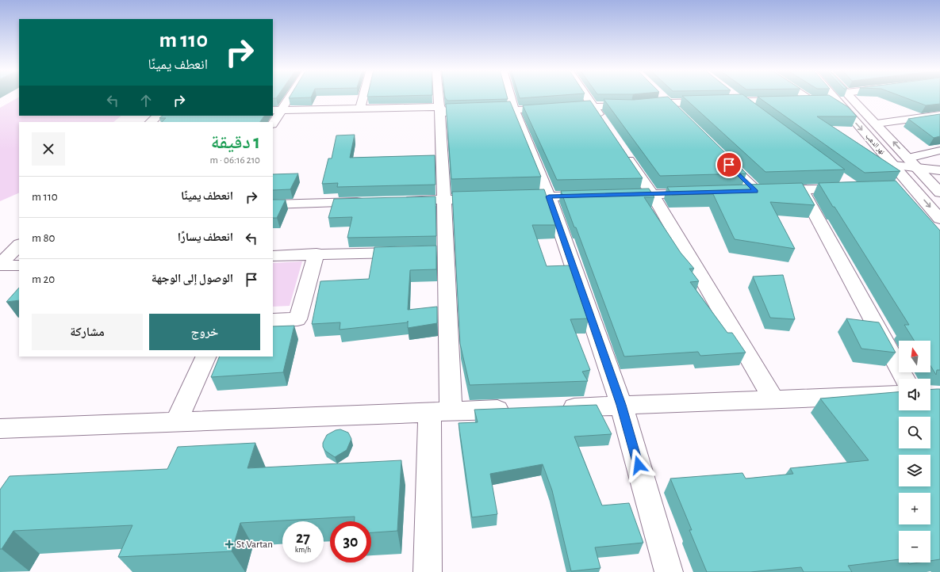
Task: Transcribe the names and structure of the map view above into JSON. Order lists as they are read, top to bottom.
{
  "streets": {
    "street": ["نهر الدهب"]
  },
  "places": {
    "health": ["St Vartan"]
  },
  "north": "top",
  "page": {
    "turn": ["110 m", "انعطف يمينًا"],
    "heading": ["1 دقيقة", "210 m · 06:16"],
    "list": [
      {
        "name": "انعطف يمينًا",
        "value": "110 m"
      },
      {
        "name": "انعطف يسارًا",
        "value": "80 m"
      },
      {
        "name": "الوصول إلى الوجهة",
        "value": "20 m"
      }
    ],
    "buttons": ["خروج", "مشاركة"],
    "map_buttons": ["+", "−"],
    "speed": "27 km/h",
    "limit": "30"
  }
}
